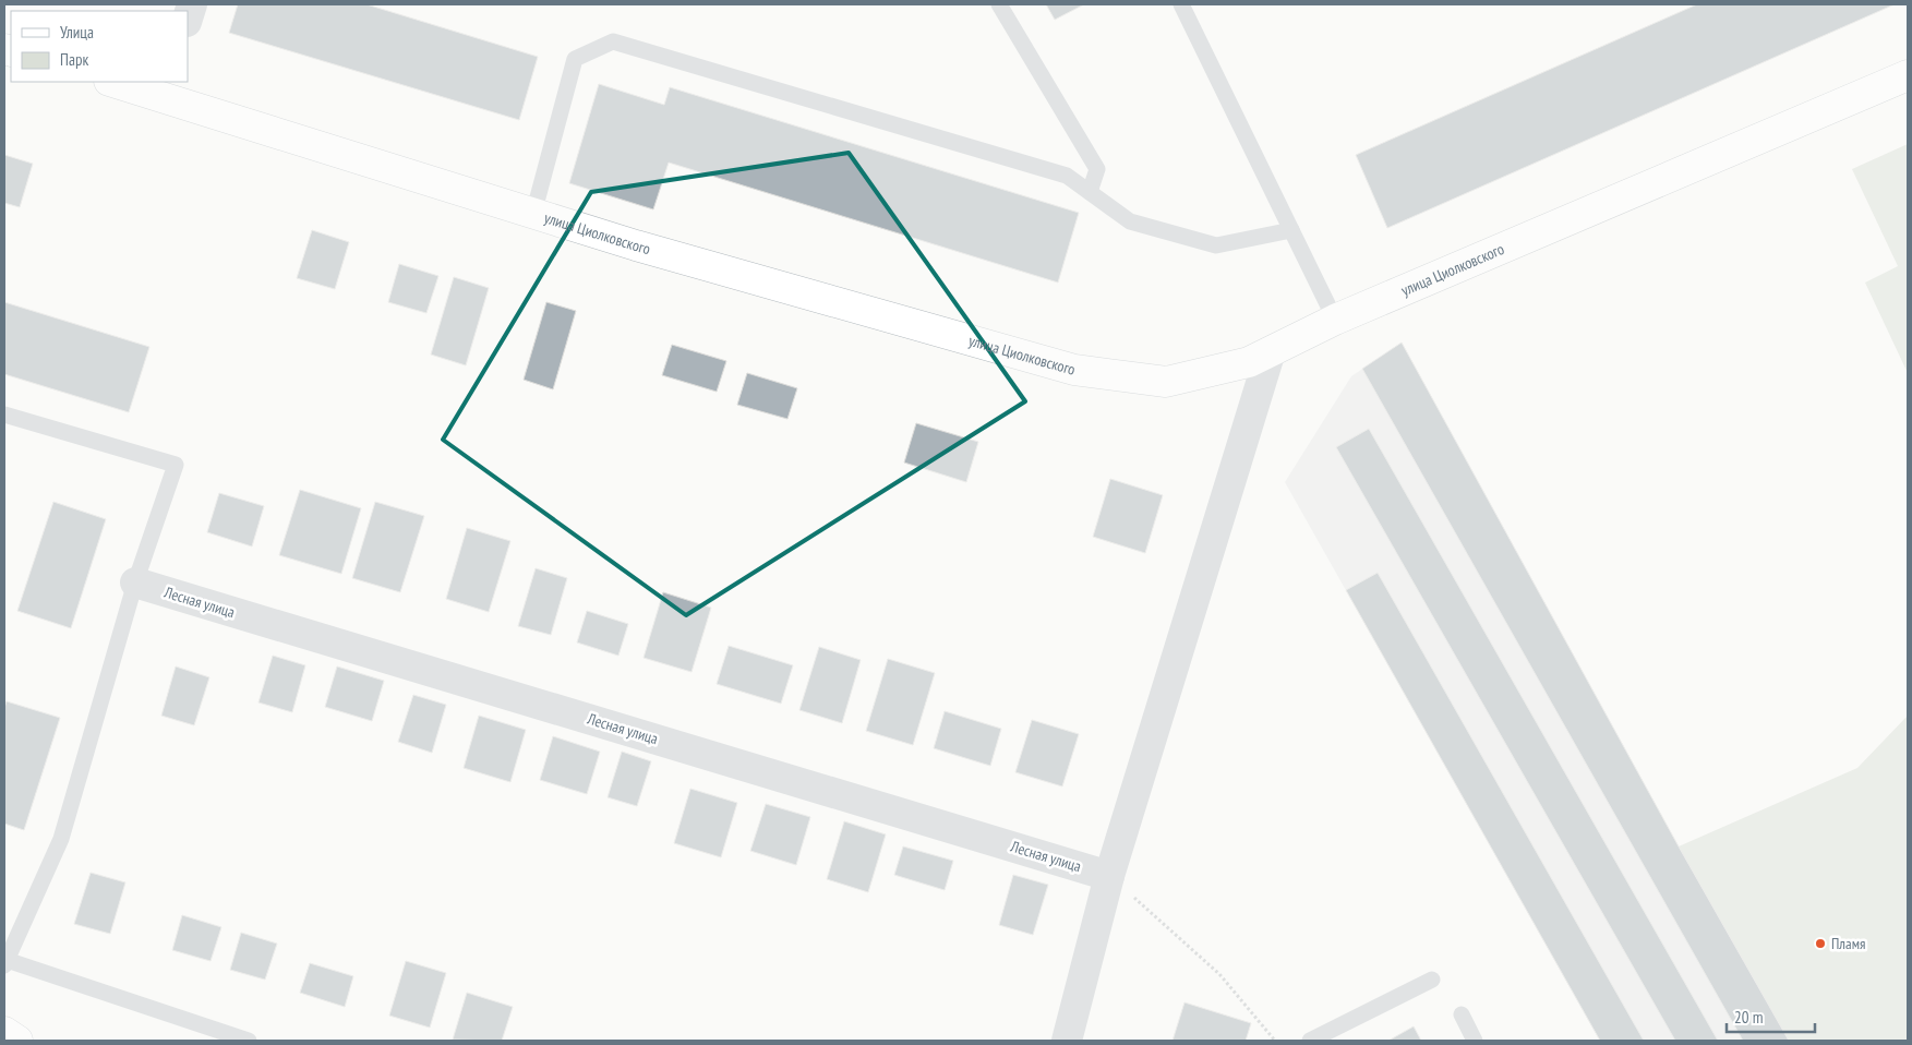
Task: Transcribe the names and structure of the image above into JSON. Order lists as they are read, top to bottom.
{
  "streets": {
    "street": ["улица Циолковского", "Лесная улица"]
  },
  "places": ["Пламя"],
  "legend": ["Улица", "Парк"],
  "scale_bar": "20 m"
}
